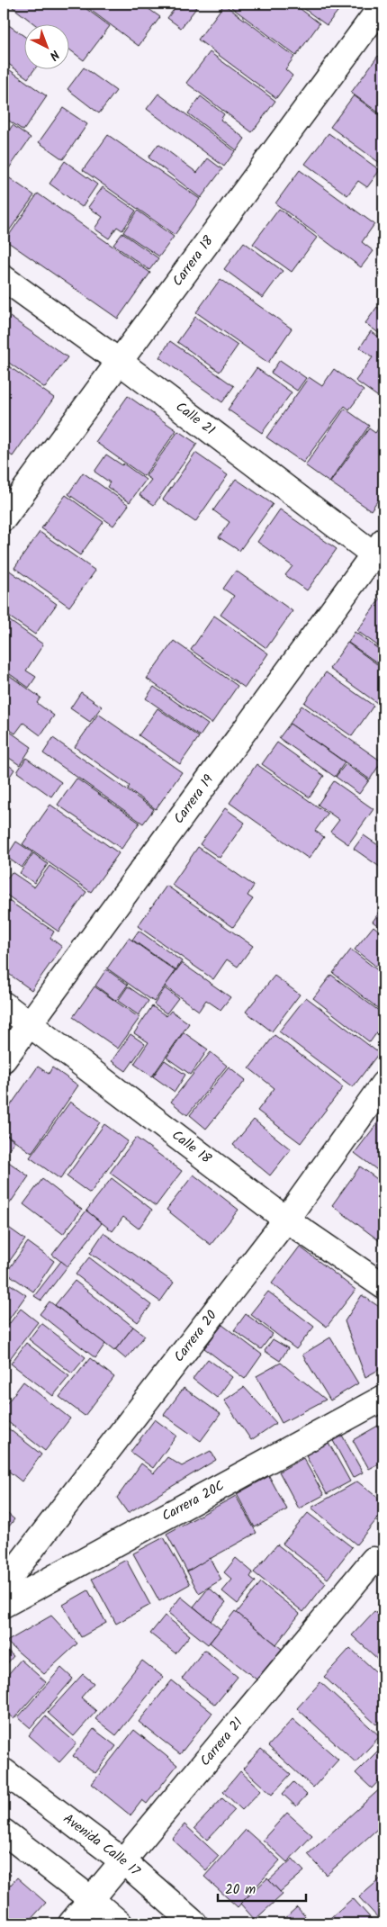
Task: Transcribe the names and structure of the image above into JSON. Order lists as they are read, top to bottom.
{
  "streets": {
    "street": [
      "Carrera 18",
      "Calle 21",
      "Carrera 19",
      "Calle 18",
      "Carrera 20",
      "Carrera 20C",
      "Carrera 21",
      "Avenida Calle 17"
    ]
  },
  "crossings": [
    ["Carrera 18", "Calle 21"],
    ["Calle 21", "Carrera 19"],
    ["Carrera 19", "Calle 18"],
    ["Calle 18", "Carrera 20"],
    ["Carrera 21", "Avenida Calle 17"]
  ],
  "scale_bar": "20 m",
  "north": "bottom right"
}
